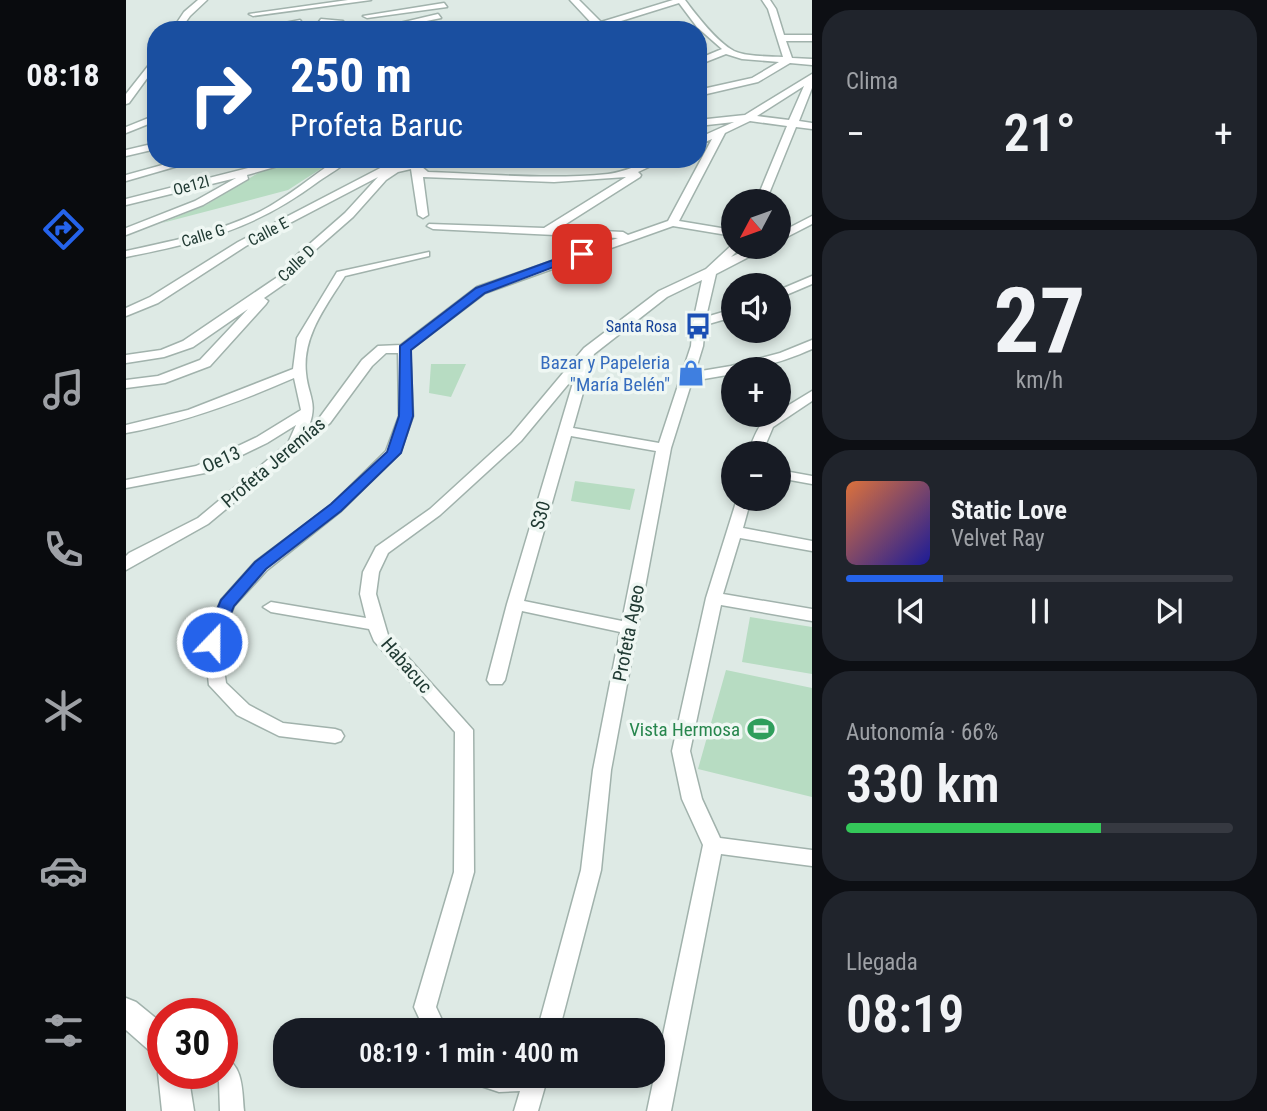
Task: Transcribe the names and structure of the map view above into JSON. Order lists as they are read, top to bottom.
{
  "streets": {
    "street": [
      "Oe12l",
      "Calle E",
      "Calle G",
      "Calle D",
      "Oe13",
      "Profeta Jeremías",
      "S30",
      "Profeta Ageo",
      "Habacuc"
    ]
  },
  "crossings": [
    ["S30", "Habacuc"],
    ["Profeta Ageo", "Habacuc"]
  ],
  "places": {
    "bus stop": ["Santa Rosa"],
    "shop": ["Bazar y Papeleria \"María Belén\""],
    "sports": ["Vista Hermosa"]
  },
  "north": "bottom left",
  "page": {
    "tabs": "08:18",
    "tile": [
      "Clima",
      ["27", "km/h"],
      ["Autonomía · 66%", "330 km"],
      ["Llegada", "08:19"]
    ],
    "turn": ["250 m", "Profeta Baruc"],
    "heat": ["−", "21°", "+"],
    "map_buttons": ["+", "−"],
    "song": ["Static Love", "Velvet Ray"],
    "limit": "30",
    "trip": "08:19 · 1 min · 400 m"
  }
}
